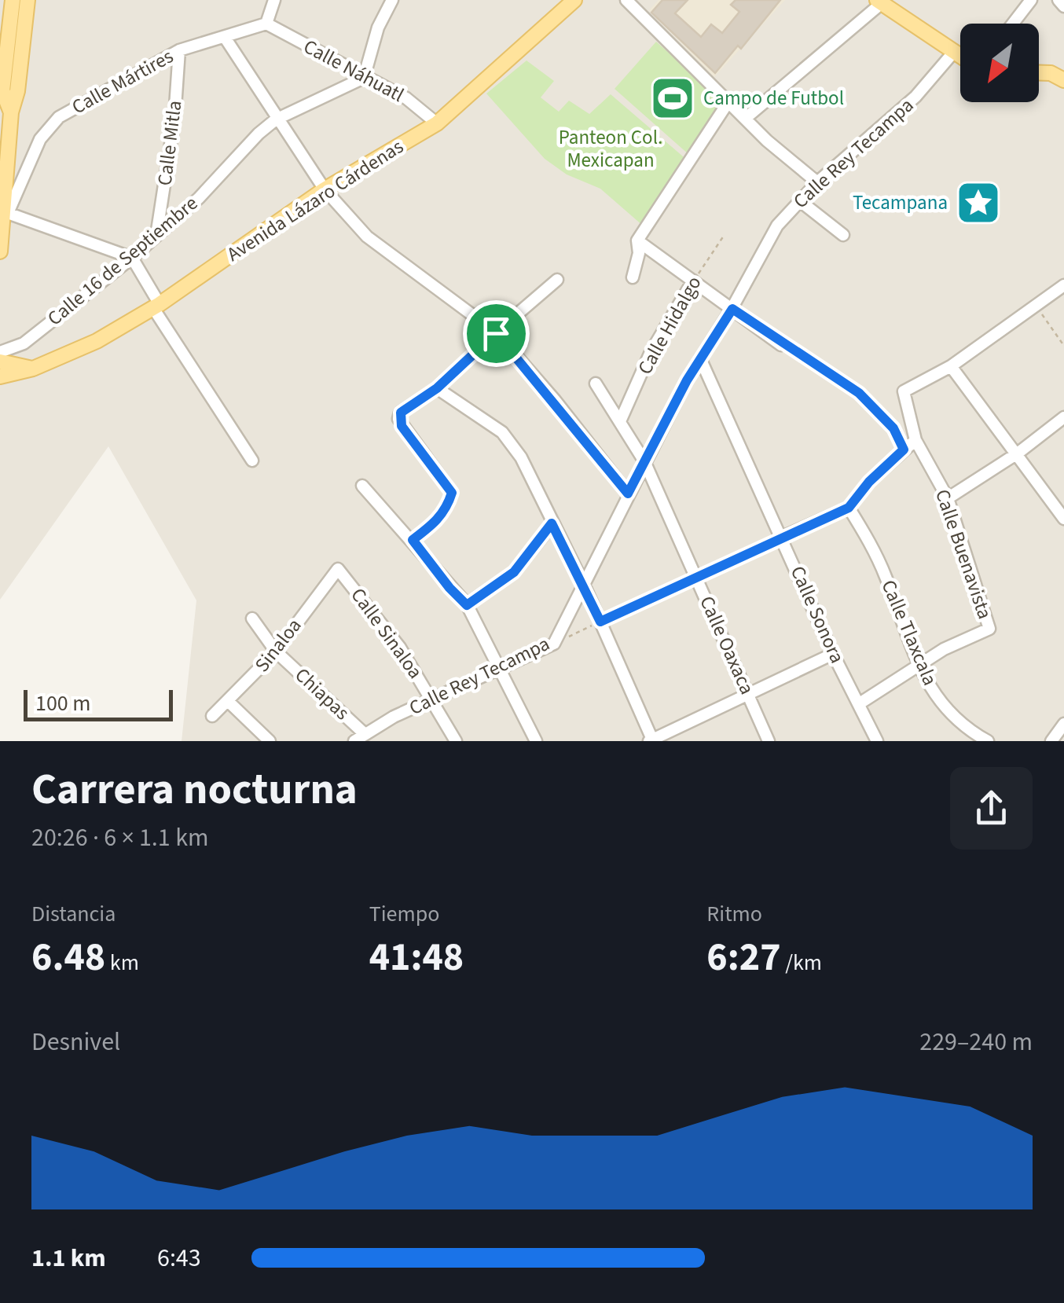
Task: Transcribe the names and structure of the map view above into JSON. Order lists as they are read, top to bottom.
{
  "streets": {
    "main road": ["Avenida Lázaro Cárdenas"],
    "street": [
      "Calle Náhuatl",
      "Calle Mártires",
      "Calle Mitla",
      "Calle Rey Tecampa",
      "Calle 16 de Septiembre",
      "Calle Hidalgo",
      "Calle Buenavista",
      "Calle Sonora",
      "Calle Tlaxcala",
      "Calle Sinaloa",
      "Sinaloa",
      "Calle Oaxaca",
      "Chiapas"
    ]
  },
  "crossings": [
    ["Calle Náhuatl", "Calle Mártires"],
    ["Calle Náhuatl", "Avenida Lázaro Cárdenas"],
    ["Calle Náhuatl", "Calle 16 de Septiembre"],
    ["Calle Mártires", "Calle Mitla"],
    ["Calle Mitla", "Calle 16 de Septiembre"],
    ["Calle Rey Tecampa", "Calle Sonora"],
    ["Calle Rey Tecampa", "Calle Sinaloa"],
    ["Calle Rey Tecampa", "Calle Oaxaca"],
    ["Calle Rey Tecampa", "Chiapas"],
    ["Calle Hidalgo", "Calle Oaxaca"],
    ["Calle Buenavista", "Calle Tlaxcala"],
    ["Calle Sinaloa", "Sinaloa"],
    ["Sinaloa", "Chiapas"]
  ],
  "parks": ["Panteon Col. Mexicapan"],
  "places": {
    "sports": ["Campo de Futbol"],
    "place": ["Tecampana"]
  },
  "scale_bar": "100 m",
  "north": "bottom left",
  "page": {
    "scale": "100 m",
    "heading": ["Carrera nocturna", "20:26 · 6 × 1.1 km"],
    "stats": [
      ["Distancia", "6.48 km"],
      ["Tiempo", "41:48"],
      ["Ritmo", "6:27 /km"]
    ],
    "chart": ["Desnivel", "229–240 m"],
    "list": [
      {
        "name": "1.1 km",
        "note": "6:43"
      }
    ]
  }
}
